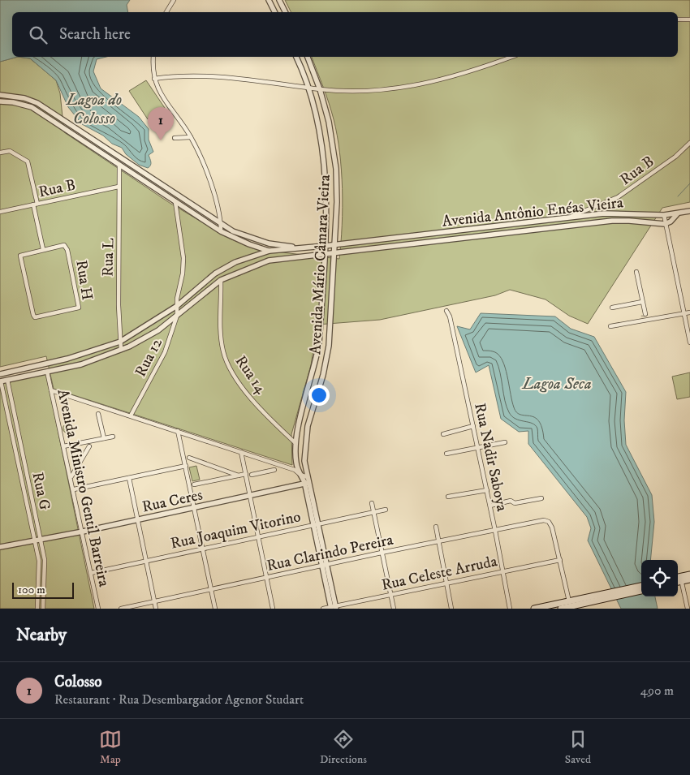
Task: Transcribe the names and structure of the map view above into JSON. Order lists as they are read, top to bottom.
{
  "streets": {
    "street": [
      "Rua B",
      "Avenida Antônio Enéas Vieira",
      "Rua L",
      "Avenida Mário Câmara Vieira",
      "Rua H",
      "Rua 12",
      "Rua 14",
      "Rua Nadir Saboya",
      "Avenida Ministro Gentil Barreira",
      "Rua G",
      "Rua Ceres",
      "Rua Joaquim Vitorino",
      "Rua Clarindo Pereira",
      "Rua Celeste Arruda"
    ]
  },
  "crossings": [
    ["Rua B", "Avenida Antônio Enéas Vieira"],
    ["Rua B", "Rua L"],
    ["Avenida Antônio Enéas Vieira", "Rua L"],
    ["Avenida Antônio Enéas Vieira", "Avenida Mário Câmara Vieira"],
    ["Avenida Antônio Enéas Vieira", "Rua 12"],
    ["Avenida Antônio Enéas Vieira", "Rua 14"],
    ["Avenida Antônio Enéas Vieira", "Avenida Ministro Gentil Barreira"],
    ["Avenida Antônio Enéas Vieira", "Rua G"],
    ["Avenida Mário Câmara Vieira", "Rua 14"],
    ["Avenida Mário Câmara Vieira", "Rua Ceres"],
    ["Rua Nadir Saboya", "Rua Clarindo Pereira"],
    ["Rua Nadir Saboya", "Rua Celeste Arruda"],
    ["Avenida Ministro Gentil Barreira", "Rua Ceres"],
    ["Avenida Ministro Gentil Barreira", "Rua Joaquim Vitorino"],
    ["Rua G", "Rua Ceres"],
    ["Rua Clarindo Pereira", "Rua Celeste Arruda"]
  ],
  "water": ["Lagoa do Colosso", "Lagoa Seca"],
  "scale_bar": "100 m",
  "page": {
    "search": "Search here",
    "pins": "1",
    "scale": "100 m",
    "heading": "Nearby",
    "list": [
      {
        "mark": "1",
        "name": "Colosso",
        "note": "Restaurant · Rua Desembargador Agenor Studart",
        "value": "490 m"
      }
    ],
    "nav": ["Map", "Directions", "Saved"]
  }
}
